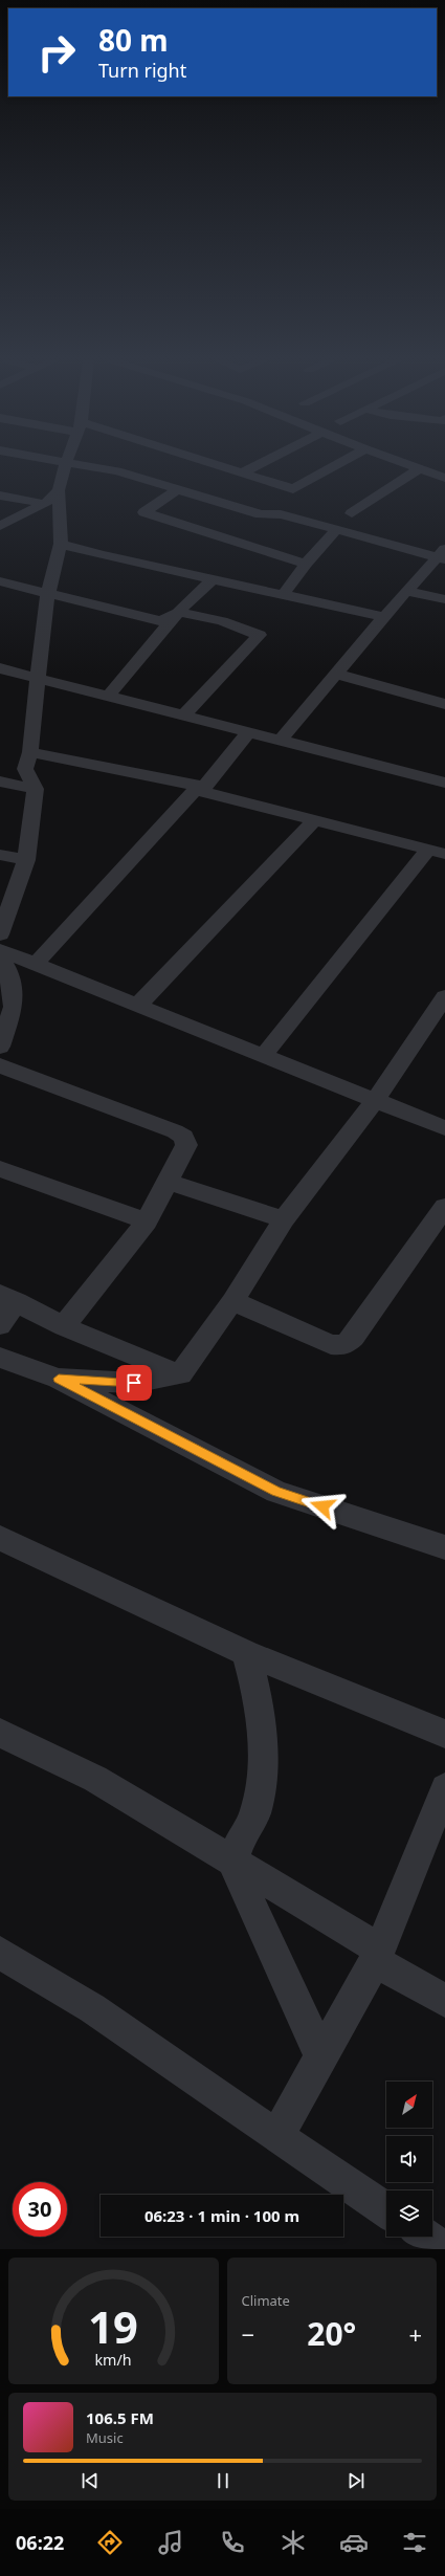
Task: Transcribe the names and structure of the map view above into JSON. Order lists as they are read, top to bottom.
{
  "north": "top right",
  "page": {
    "turn": ["80 m", "Turn right"],
    "limit": "30",
    "trip": "06:23 · 1 min · 100 m",
    "tile": "Climate",
    "heat": ["−", "20°", "+"],
    "song": ["106.5 FM", "Music"],
    "tabs": "06:22",
    "gauge": ["19", "km/h"]
  }
}
